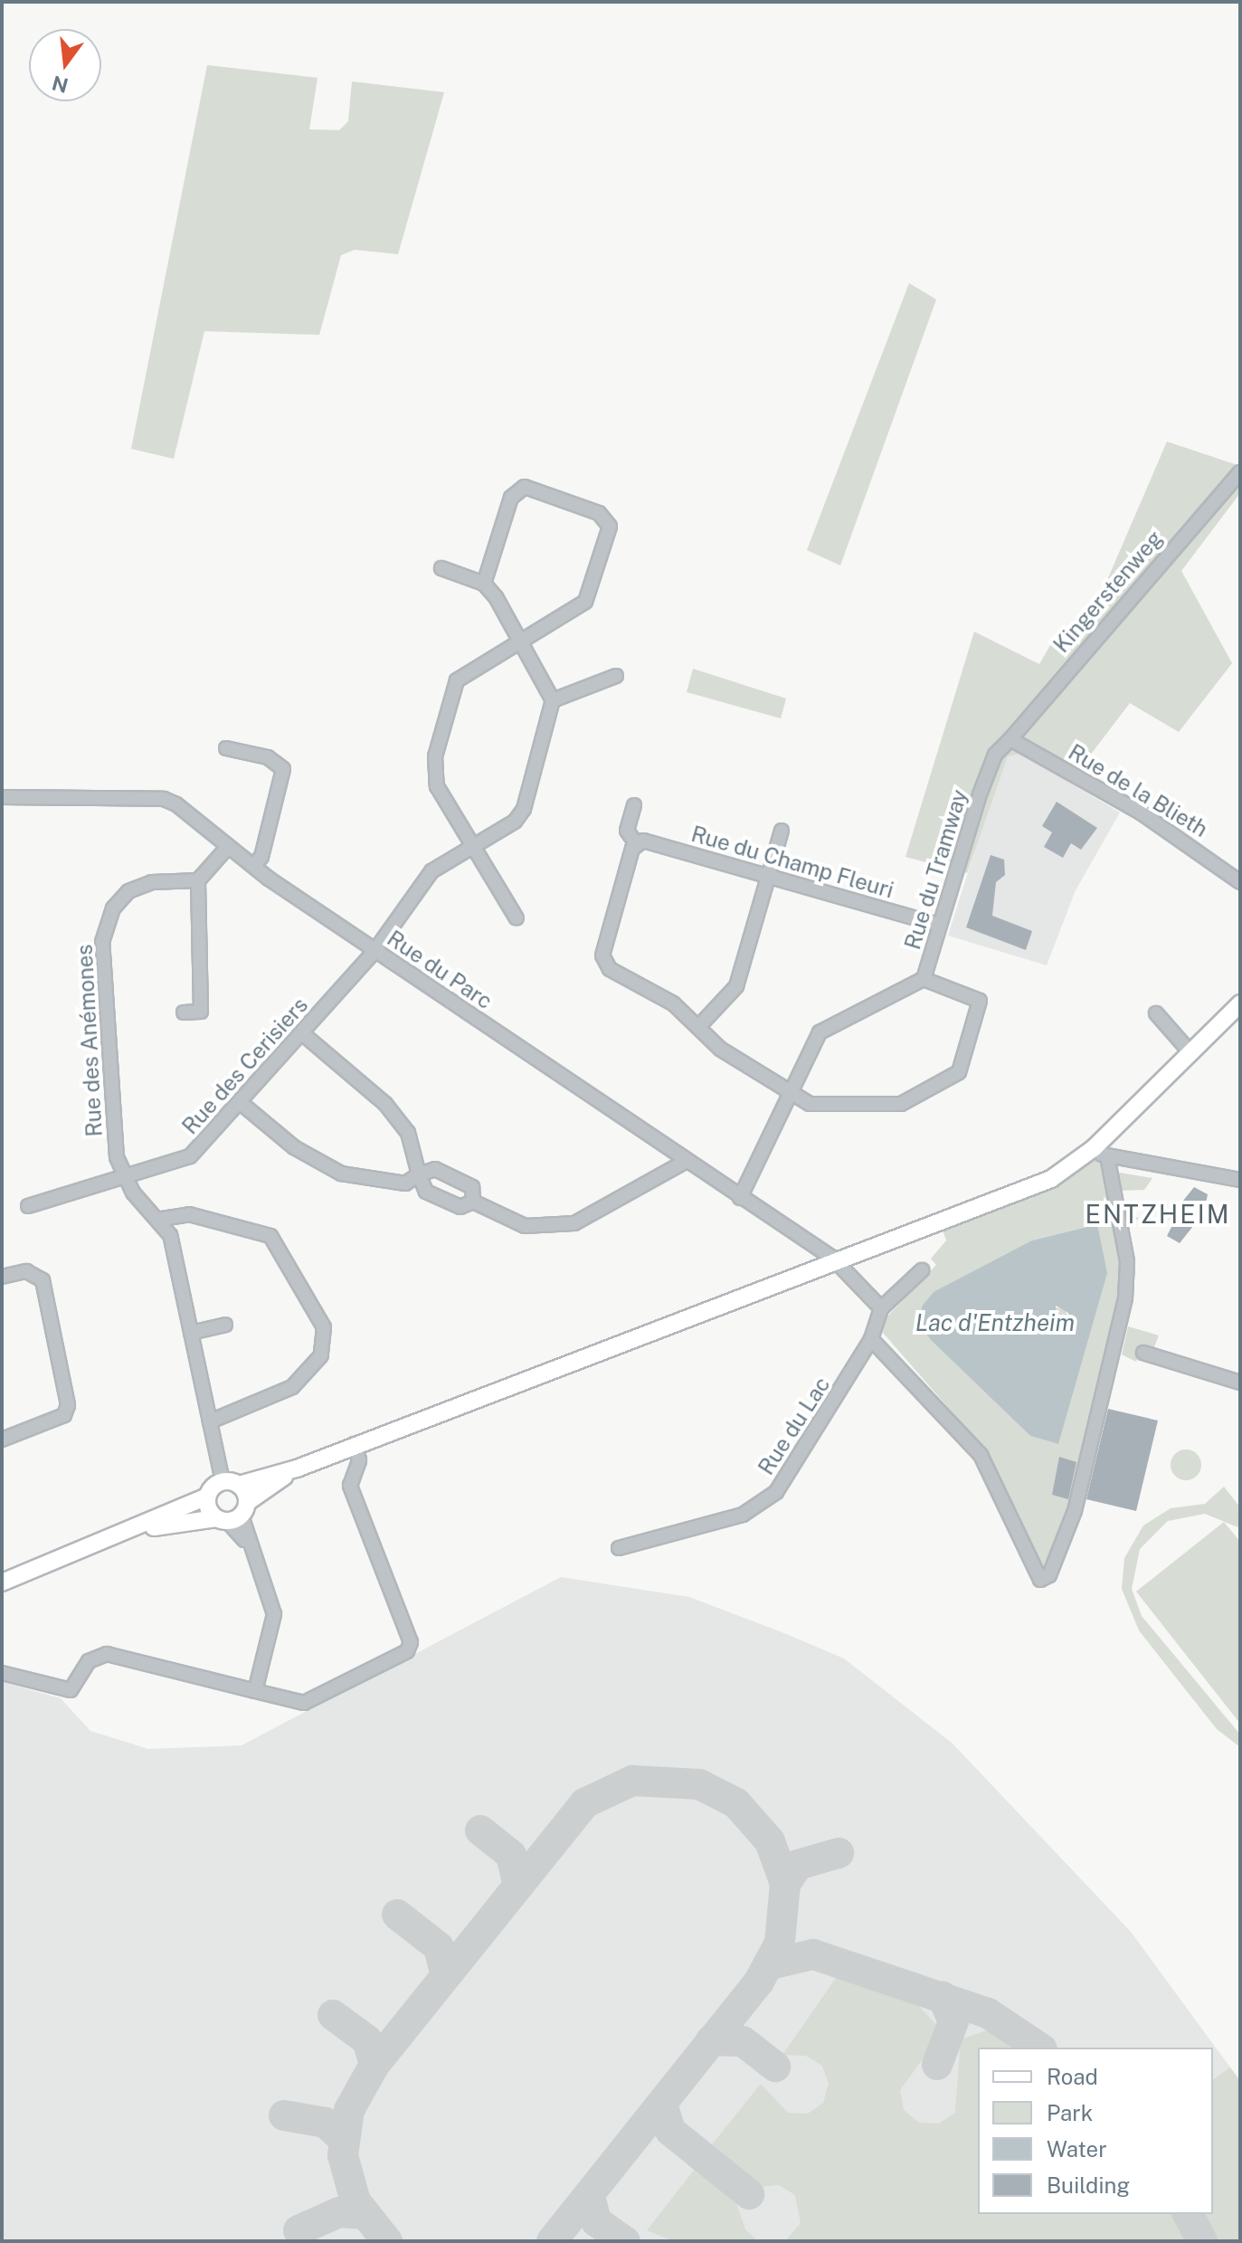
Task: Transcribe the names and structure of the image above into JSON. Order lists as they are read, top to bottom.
{
  "streets": {
    "street": [
      "Kingerstenweg",
      "Rue de la Blieth",
      "Rue du Champ Fleuri",
      "Rue du Tramway",
      "Rue du Parc",
      "Rue des Anémones",
      "Rue des Cerisiers",
      "Rue du Lac"
    ]
  },
  "crossings": [
    ["Kingerstenweg", "Rue de la Blieth"],
    ["Kingerstenweg", "Rue du Tramway"],
    ["Rue de la Blieth", "Rue du Tramway"],
    ["Rue du Champ Fleuri", "Rue du Tramway"],
    ["Rue du Tramway", "Rue du Parc"],
    ["Rue du Parc", "Rue des Cerisiers"],
    ["Rue des Anémones", "Rue des Cerisiers"]
  ],
  "districts": ["ENTZHEIM"],
  "water": ["Lac d'Entzheim"],
  "legend": [
    "Road",
    "Park",
    "Water",
    "Building"
  ],
  "north": "bottom"
}
